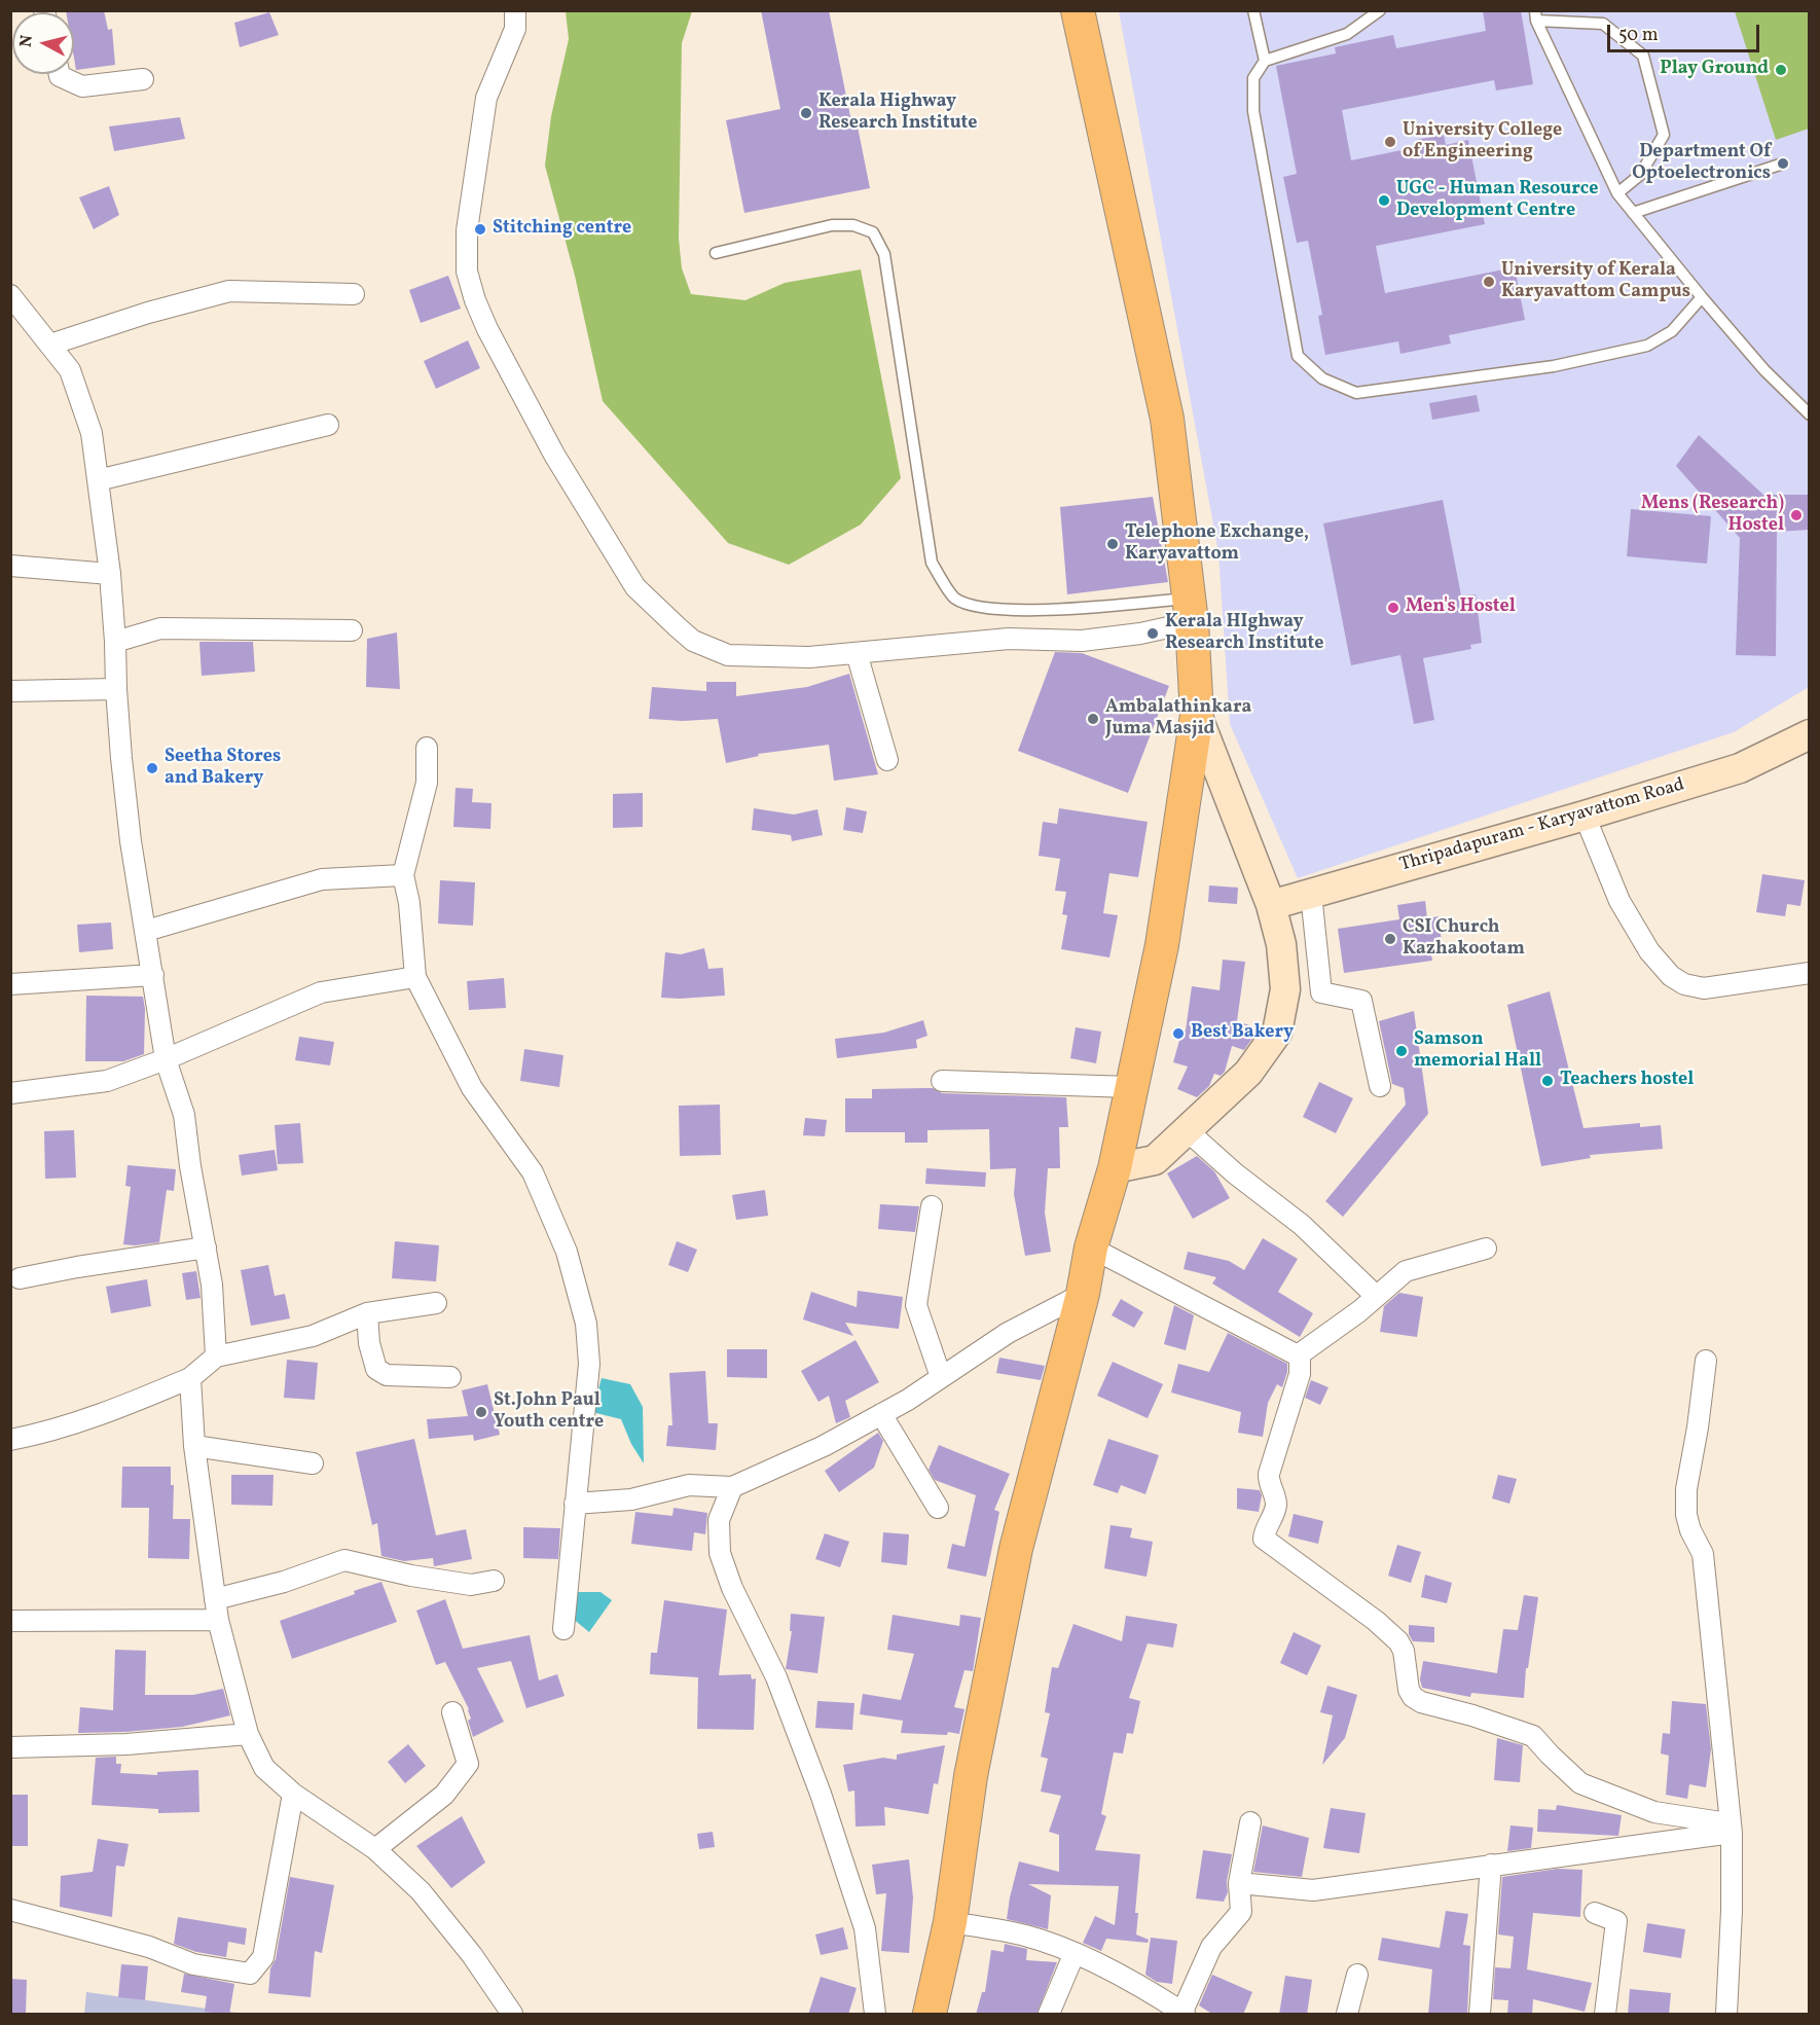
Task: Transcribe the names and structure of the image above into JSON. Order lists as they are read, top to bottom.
{
  "streets": {
    "main road": ["Thripadapuram - Karyavattom Road"]
  },
  "places": [
    "Play Ground",
    "Kerala Highway Research Institute",
    "University College of Engineering",
    "Department Of Optoelectronics",
    "UGC - Human Resource Development Centre",
    "Stitching centre",
    "University of Kerala Karyavattom Campus",
    "Mens (Research) Hostel",
    "Telephone Exchange, Karyavattom",
    "Men's Hostel",
    "Kerala HIghway Research Institute",
    "Ambalathinkara Juma Masjid",
    "Seetha Stores and Bakery",
    "CSI Church Kazhakootam",
    "Best Bakery",
    "Samson memorial Hall",
    "Teachers hostel",
    "St.John Paul Youth centre"
  ],
  "scale_bar": "50 m",
  "north": "left"
}
